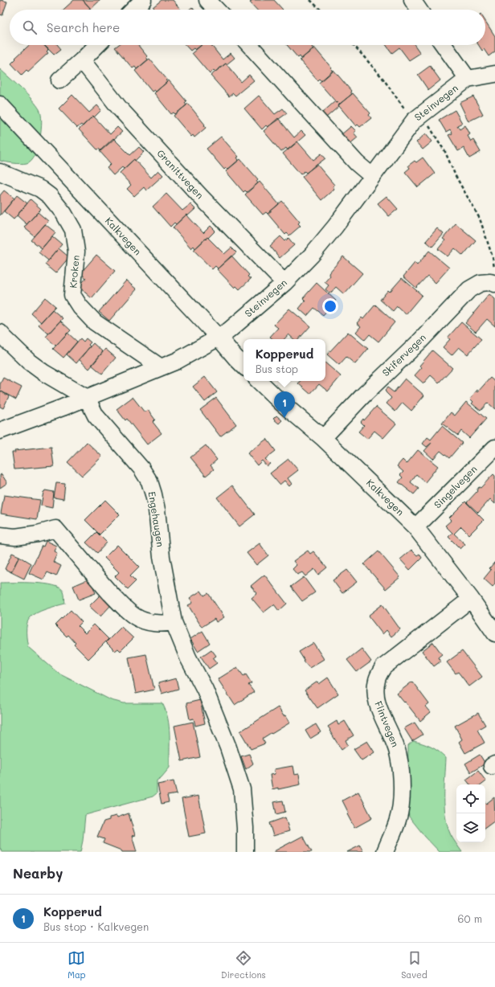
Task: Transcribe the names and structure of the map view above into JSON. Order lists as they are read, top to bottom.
{
  "streets": {
    "street": [
      "Steinvegen",
      "Granittvegen",
      "Kalkvegen",
      "Kroken",
      "Skifervegen",
      "Singelvegen",
      "Engehaugen",
      "Flintvegen"
    ]
  },
  "crossings": [
    ["Steinvegen", "Granittvegen"],
    ["Steinvegen", "Kalkvegen"],
    ["Steinvegen", "Kroken"],
    ["Steinvegen", "Engehaugen"],
    ["Kalkvegen", "Skifervegen"],
    ["Kalkvegen", "Singelvegen"],
    ["Kalkvegen", "Flintvegen"]
  ],
  "page": {
    "search": "Search here",
    "popup": ["Kopperud", "Bus stop"],
    "pins": "1",
    "heading": "Nearby",
    "list": [
      {
        "mark": "1",
        "name": "Kopperud",
        "note": "Bus stop · Kalkvegen",
        "value": "60 m"
      }
    ],
    "nav": ["Map", "Directions", "Saved"]
  }
}
